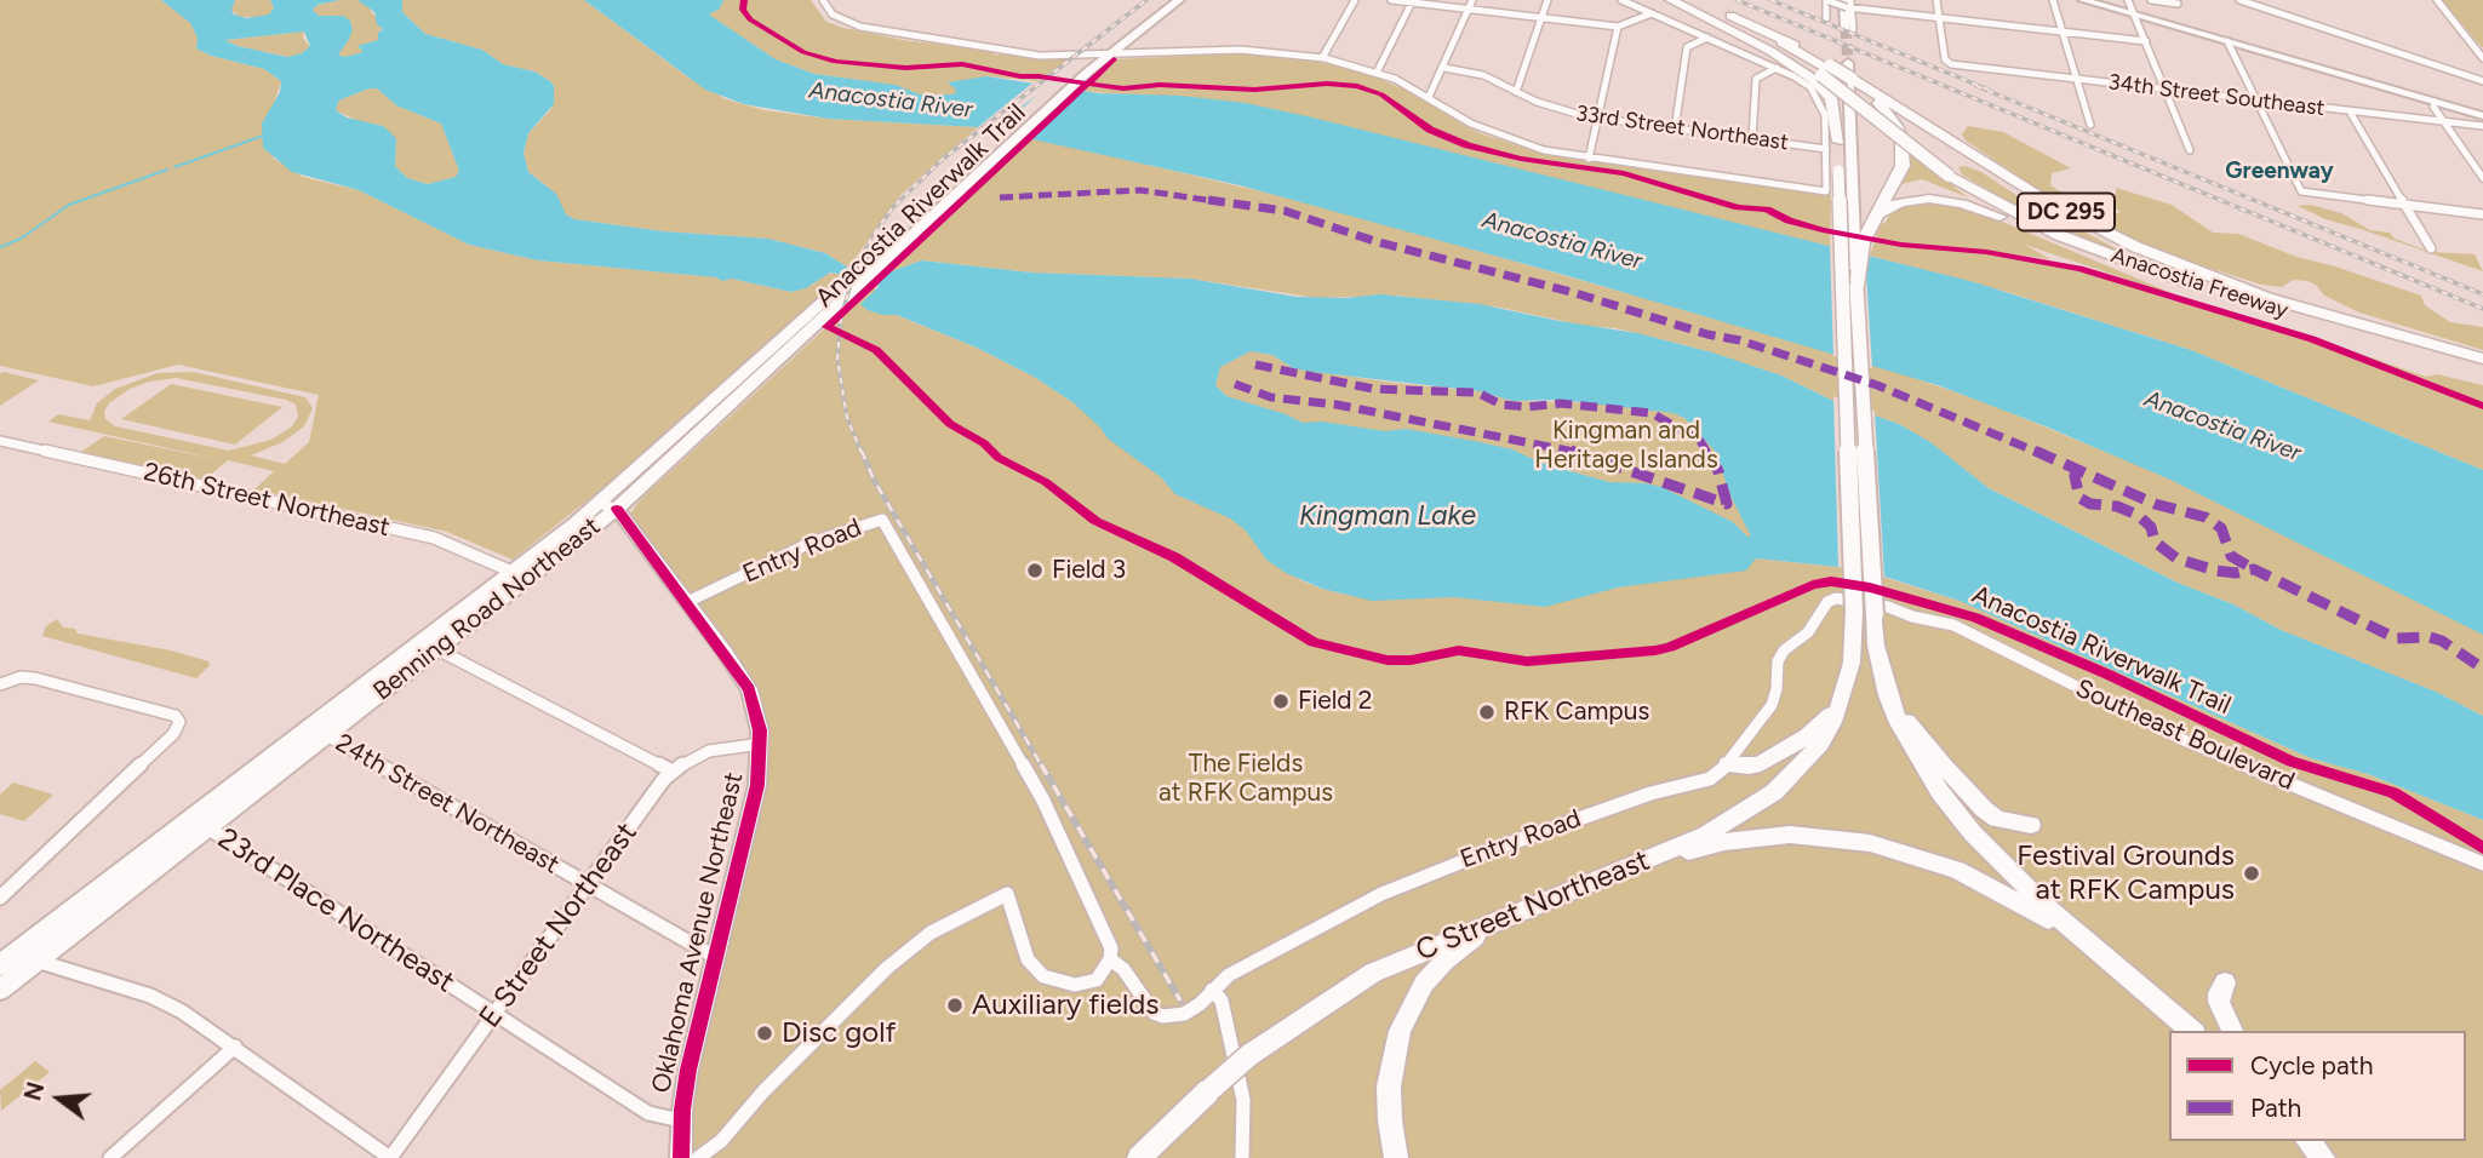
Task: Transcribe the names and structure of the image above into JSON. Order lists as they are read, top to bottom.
{
  "streets": {
    "highway": ["DC 295", "Anacostia Freeway"],
    "main road": ["Benning Road Northeast", "C Street Northeast"],
    "street": [
      "34th Street Southeast",
      "33rd Street Northeast",
      "26th Street Northeast",
      "Entry Road",
      "Southeast Boulevard",
      "24th Street Northeast",
      "23rd Place Northeast",
      "E Street Northeast",
      "Oklahoma Avenue Northeast"
    ],
    "cycle path": ["Anacostia Riverwalk Trail"]
  },
  "crossings": [
    ["26th Street Northeast", "Benning Road Northeast"],
    ["Entry Road", "Southeast Boulevard"],
    ["Entry Road", "C Street Northeast"],
    ["Entry Road", "Oklahoma Avenue Northeast"],
    ["Benning Road Northeast", "24th Street Northeast"],
    ["Benning Road Northeast", "23rd Place Northeast"],
    ["Benning Road Northeast", "Oklahoma Avenue Northeast"],
    ["Southeast Boulevard", "C Street Northeast"],
    ["24th Street Northeast", "E Street Northeast"],
    ["24th Street Northeast", "Oklahoma Avenue Northeast"],
    ["23rd Place Northeast", "E Street Northeast"],
    ["23rd Place Northeast", "Oklahoma Avenue Northeast"],
    ["E Street Northeast", "Oklahoma Avenue Northeast"]
  ],
  "districts": ["Greenway"],
  "water": ["Anacostia River", "Kingman Lake"],
  "parks": ["Kingman and Heritage Islands", "The Fields at RFK Campus"],
  "places": [
    "Field 3",
    "Field 2",
    "RFK Campus",
    "Festival Grounds at RFK Campus",
    "Auxiliary fields",
    "Disc golf"
  ],
  "legend": ["Cycle path", "Path"],
  "north": "left"
}
